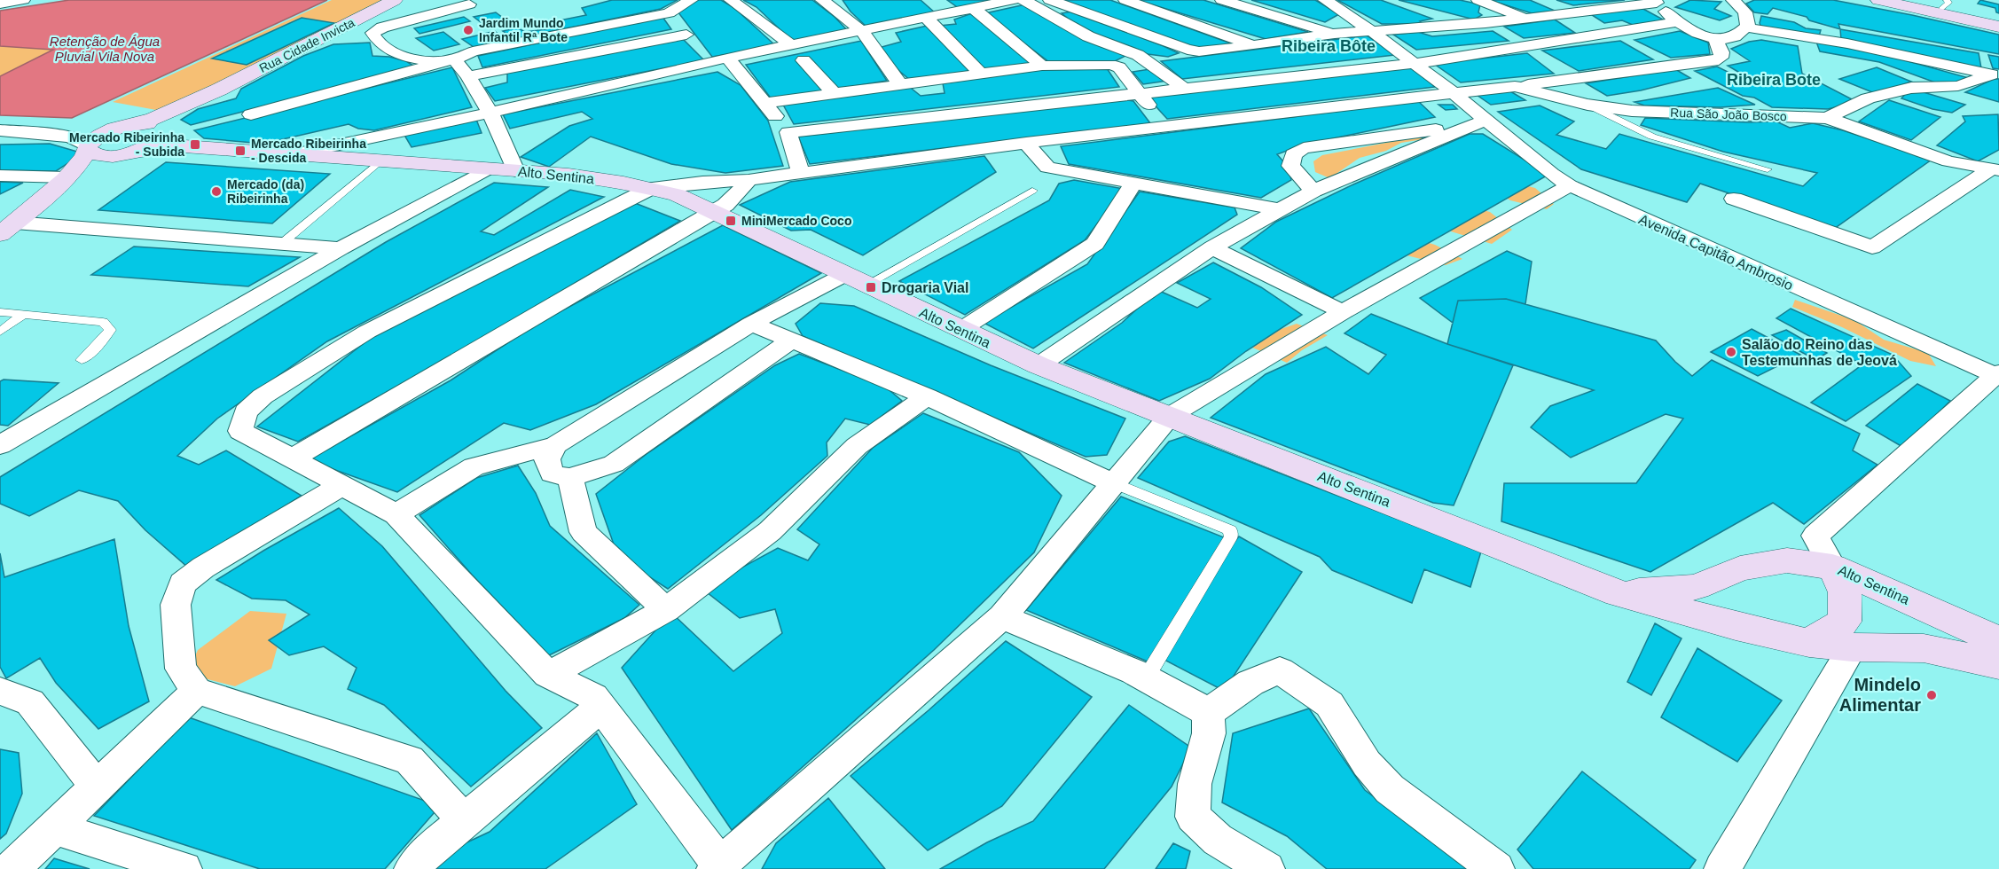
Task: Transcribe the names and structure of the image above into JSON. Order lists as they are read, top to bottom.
{
  "streets": {
    "main road": ["Rua Cidade Invicta", "Alto Sentina"],
    "street": ["Rua São João Bosco", "Avenida Capitão Ambrosio"]
  },
  "crossings": [
    ["Rua Cidade Invicta", "Alto Sentina"],
    ["Rua São João Bosco", "Alto Sentina"],
    ["Rua São João Bosco", "Avenida Capitão Ambrosio"]
  ],
  "districts": ["Ribeira Bôte", "Ribeira Bote"],
  "water": ["Retenção de Água Pluvial Vila Nova"],
  "places": {
    "other": [
      "Jardim Mundo Infantil Rª Bote",
      "Mercado (da) Ribeirinha",
      "Salão do Reino das Testemunhas de Jeová",
      "Mindelo Alimentar"
    ],
    "transit": [
      "Mercado Ribeirinha - Subida",
      "Mercado Ribeirinha - Descida",
      "MiniMercado Coco",
      "Drogaria Vial"
    ]
  }
}
